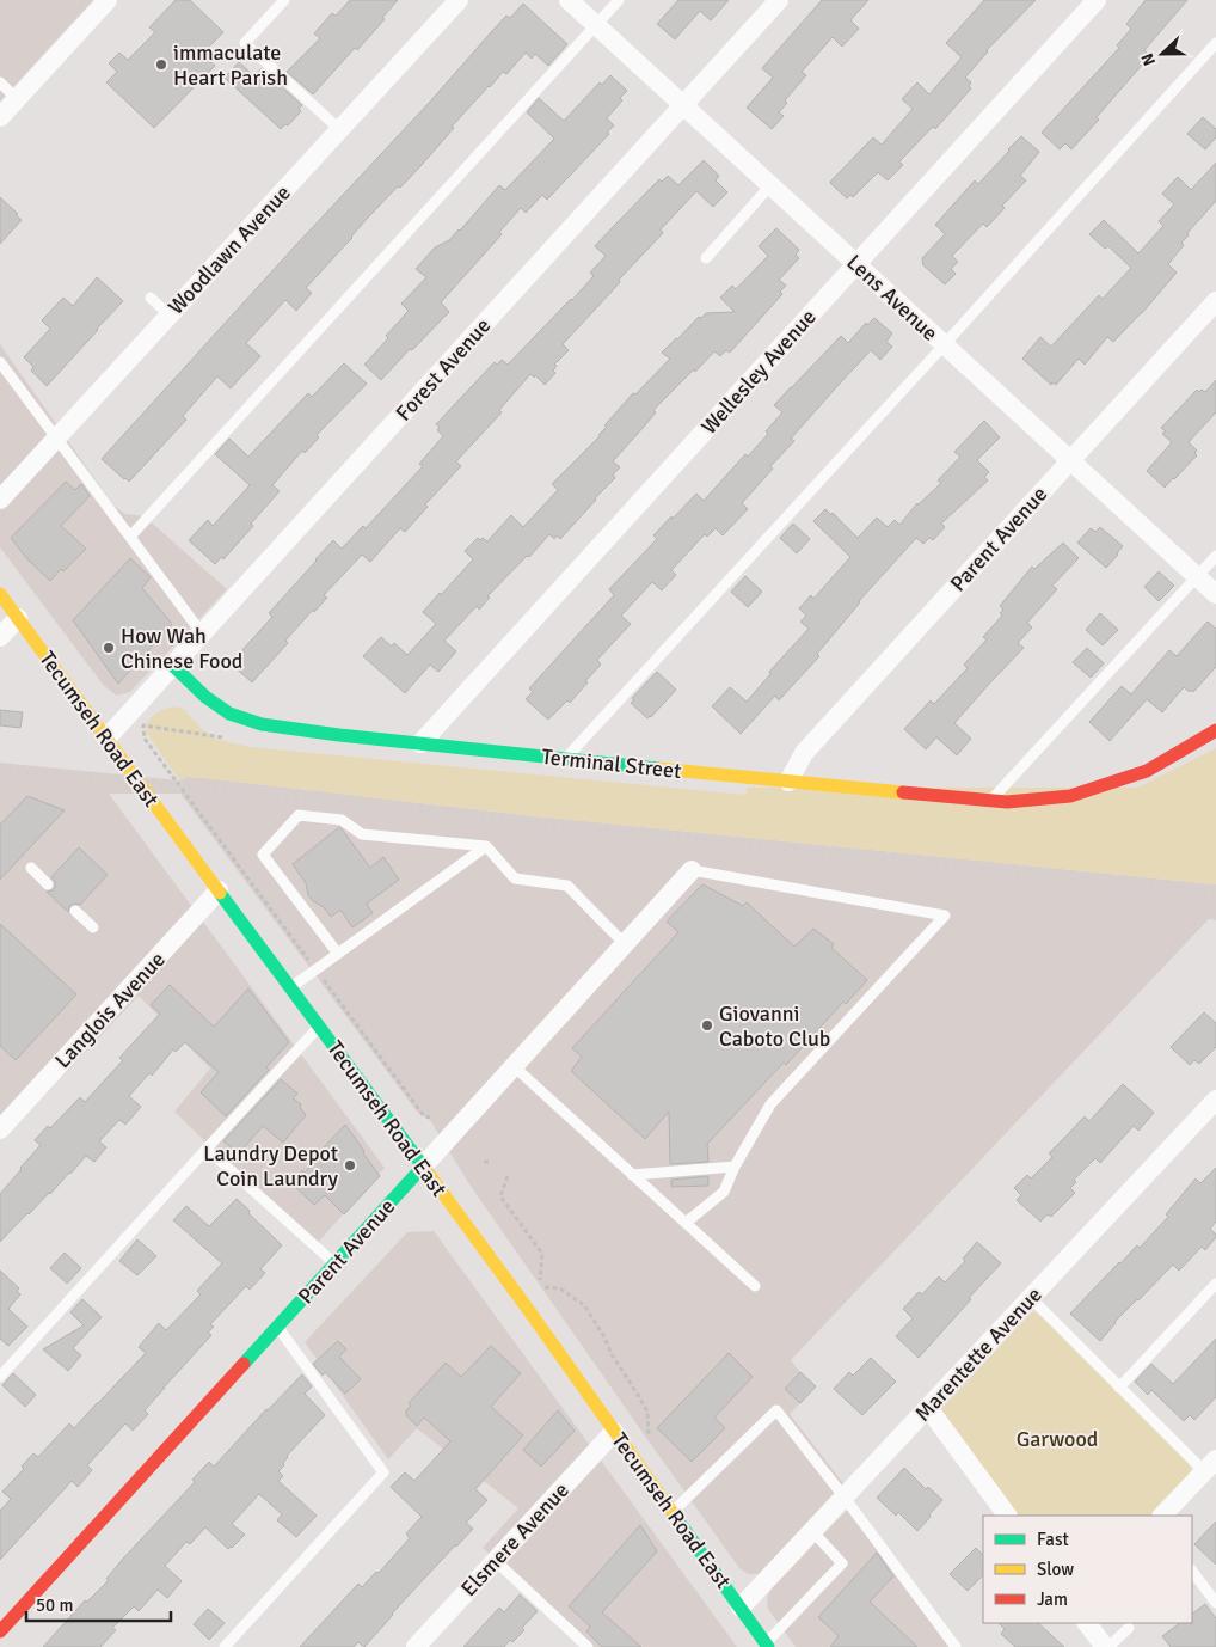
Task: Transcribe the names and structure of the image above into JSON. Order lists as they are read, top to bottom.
{
  "streets": {
    "street": [
      "Woodlawn Avenue",
      "Lens Avenue",
      "Forest Avenue",
      "Wellesley Avenue",
      "Parent Avenue",
      "Tecumseh Road East",
      "Terminal Street",
      "Langlois Avenue",
      "Marentette Avenue",
      "Elsmere Avenue"
    ]
  },
  "crossings": [
    ["Lens Avenue", "Forest Avenue"],
    ["Lens Avenue", "Wellesley Avenue"],
    ["Lens Avenue", "Parent Avenue"],
    ["Forest Avenue", "Tecumseh Road East"],
    ["Forest Avenue", "Terminal Street"],
    ["Wellesley Avenue", "Terminal Street"],
    ["Parent Avenue", "Tecumseh Road East"],
    ["Parent Avenue", "Terminal Street"],
    ["Tecumseh Road East", "Langlois Avenue"],
    ["Tecumseh Road East", "Marentette Avenue"],
    ["Tecumseh Road East", "Elsmere Avenue"]
  ],
  "parks": ["Garwood"],
  "places": [
    "immaculate Heart Parish",
    "How Wah Chinese Food",
    "Giovanni Caboto Club",
    "Laundry Depot Coin Laundry"
  ],
  "legend": ["Fast", "Slow", "Jam"],
  "scale_bar": "50 m",
  "north": "left"
}
